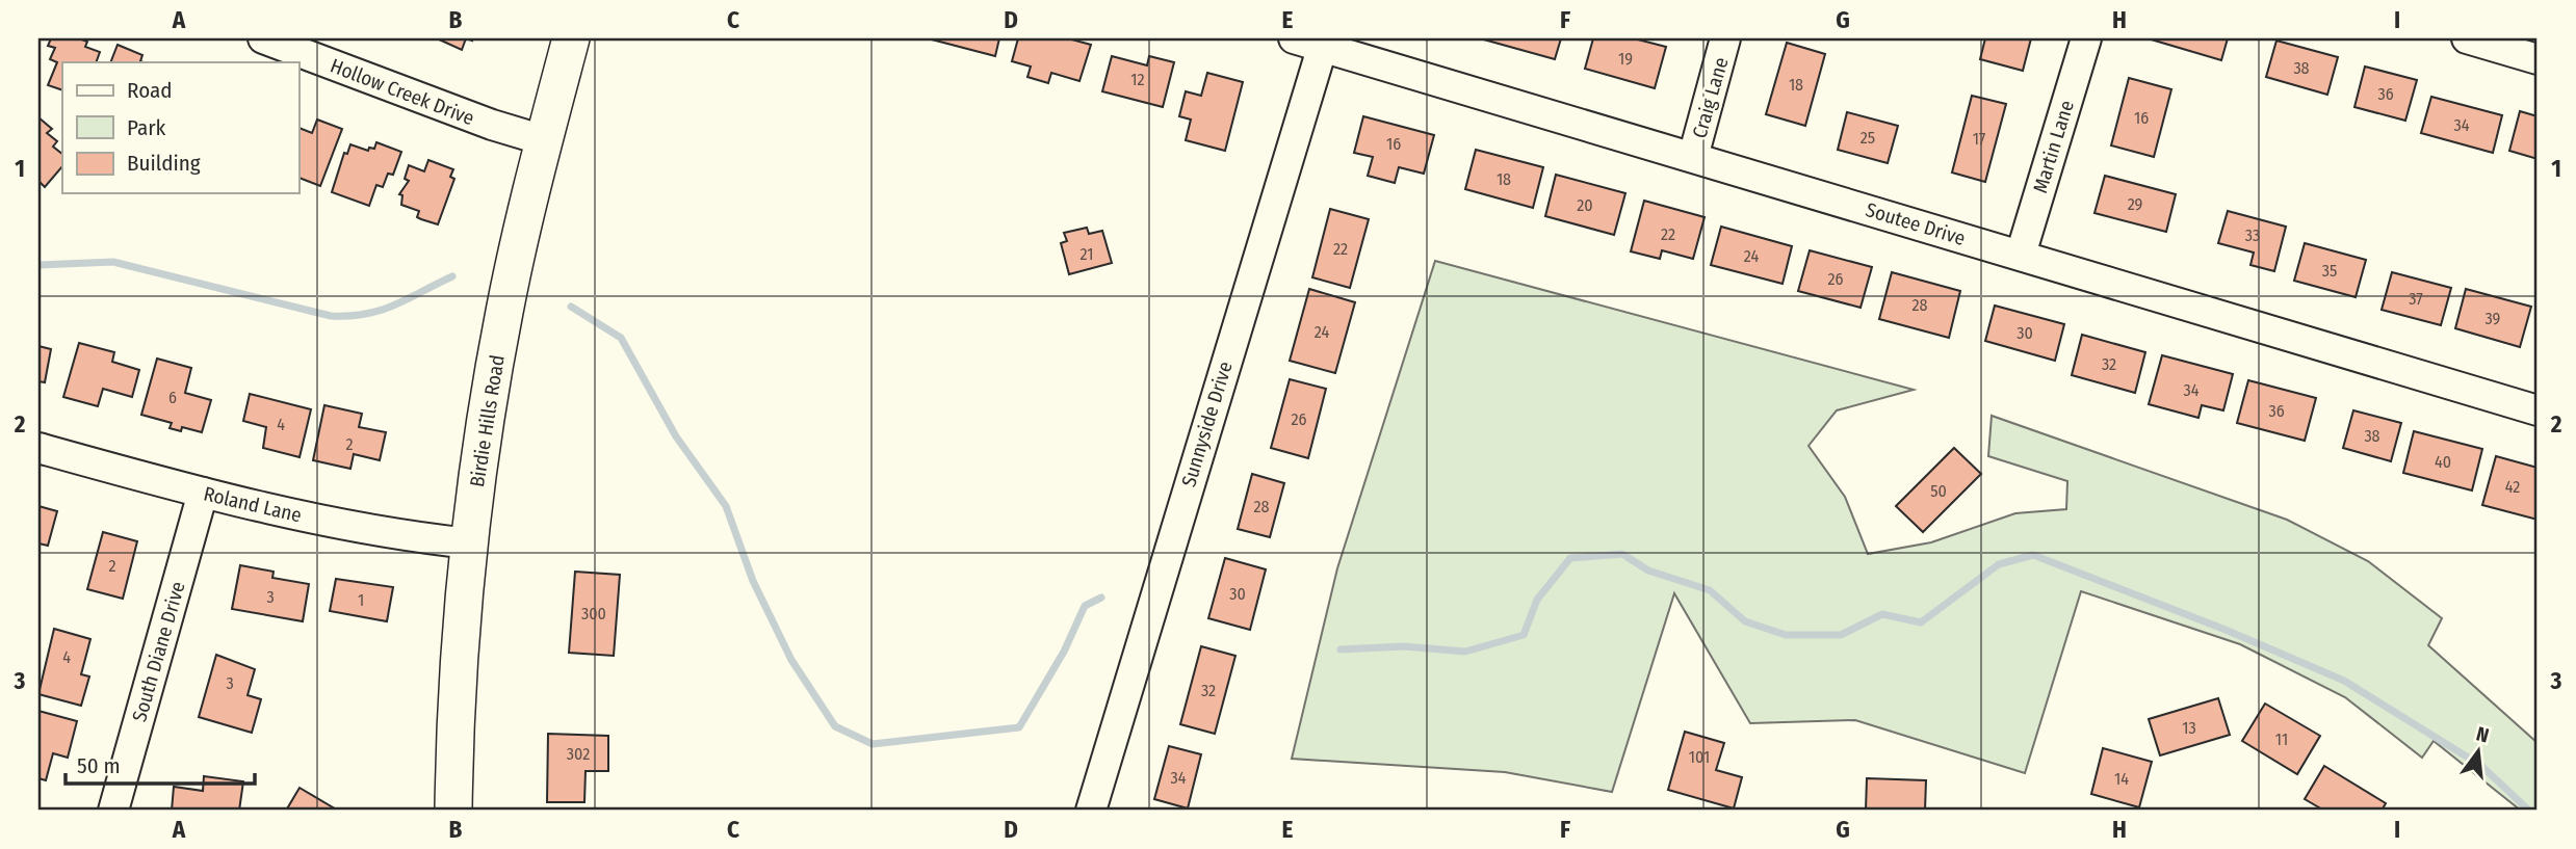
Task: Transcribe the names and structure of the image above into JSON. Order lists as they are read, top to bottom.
{
  "streets": {
    "main road": ["Birdie Hills Road"],
    "street": [
      "Hollow Creek Drive",
      "Craig Lane",
      "Martin Lane",
      "Soutee Drive",
      "Sunnyside Drive",
      "Roland Lane",
      "South Diane Drive"
    ]
  },
  "crossings": [
    ["Hollow Creek Drive", "Birdie Hills Road"],
    ["Craig Lane", "Soutee Drive"],
    ["Martin Lane", "Soutee Drive"],
    ["Soutee Drive", "Sunnyside Drive"],
    ["Birdie Hills Road", "Roland Lane"],
    ["Roland Lane", "South Diane Drive"]
  ],
  "house_numbers": [
    "19",
    "38",
    "12",
    "18",
    "36",
    "16",
    "34",
    "25",
    "17",
    "16",
    "18",
    "29",
    "20",
    "22",
    "33",
    "22",
    "21",
    "24",
    "35",
    "26",
    "37",
    "28",
    "39",
    "24",
    "30",
    "32",
    "34",
    "6",
    "36",
    "26",
    "4",
    "38",
    "2",
    "40",
    "42",
    "50",
    "28",
    "2",
    "30",
    "3",
    "1",
    "300",
    "4",
    "3",
    "32",
    "13",
    "11",
    "302",
    "101",
    "34",
    "14"
  ],
  "legend": ["Road", "Park", "Building"],
  "scale_bar": "50 m",
  "north": "top",
  "grid": {
    "columns": [
      "A",
      "B",
      "C",
      "D",
      "E",
      "F",
      "G",
      "H",
      "I"
    ],
    "rows": ["1", "2", "3"]
  }
}
